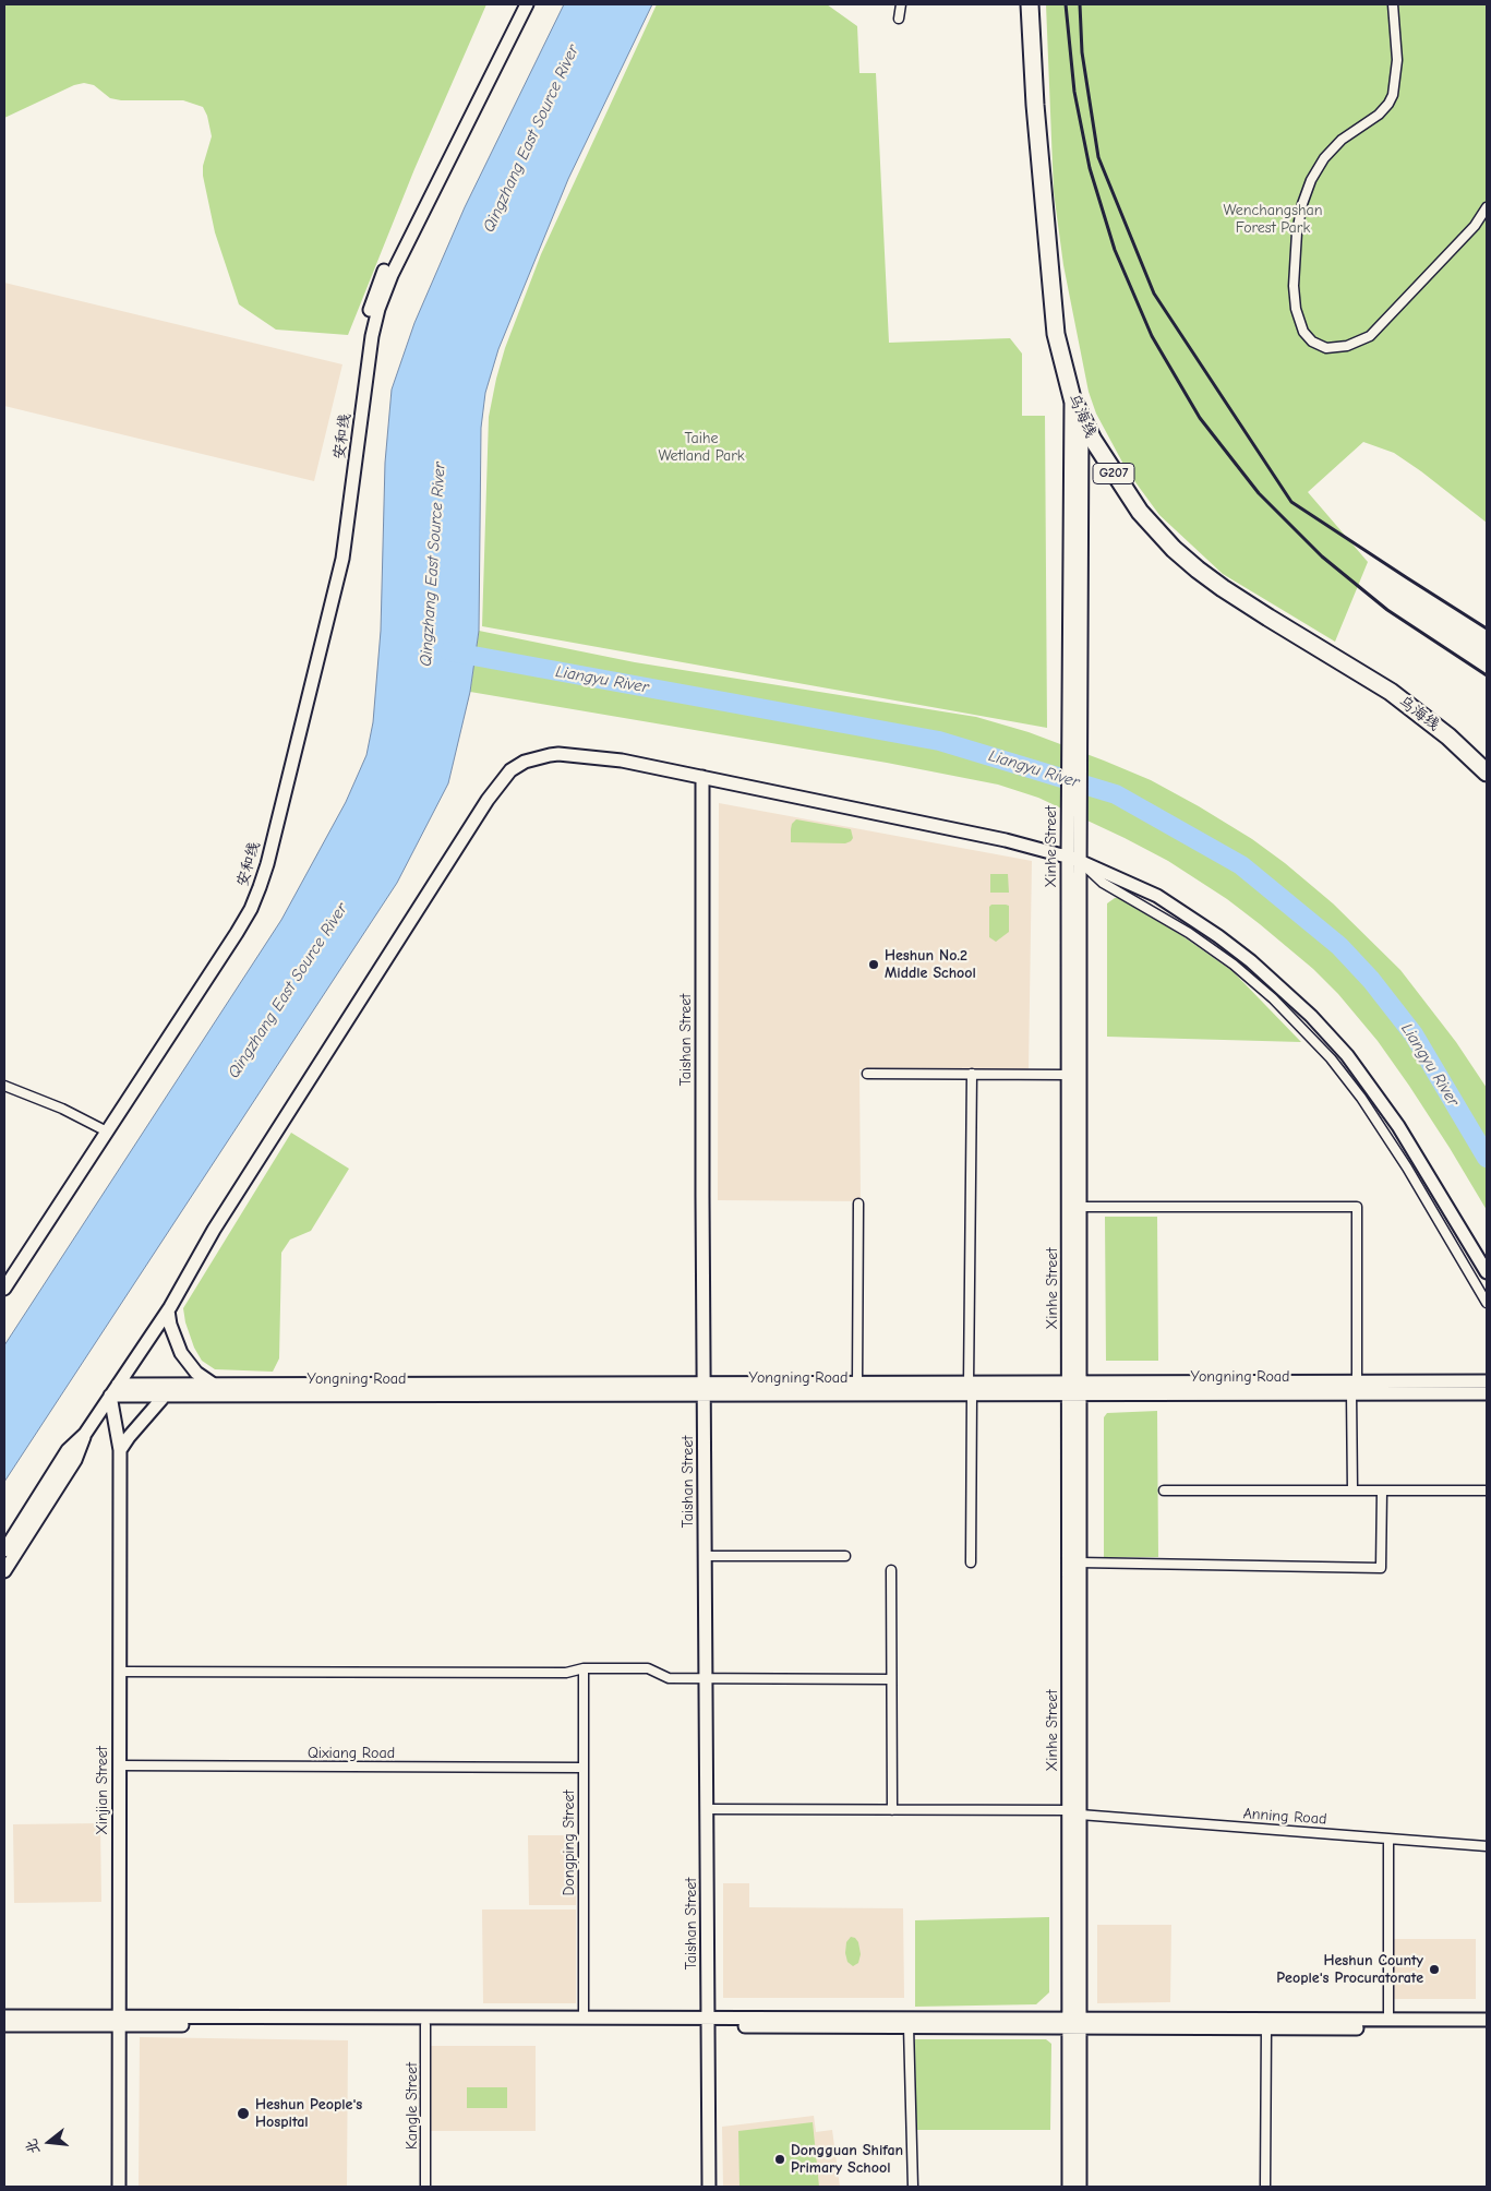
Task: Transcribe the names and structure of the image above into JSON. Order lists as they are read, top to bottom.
{
  "streets": {
    "highway": ["乌海线", "G207"],
    "main road": [
      "安和线",
      "Xinhe Street",
      "Taishan Street",
      "Yongning Road",
      "Xinjian Street"
    ],
    "street": [
      "Qixiang Road",
      "Anning Road",
      "Dongping Street",
      "Kangle Street"
    ]
  },
  "crossings": [
    ["乌海线", "Xinhe Street"],
    ["Xinhe Street", "Yongning Road"],
    ["Xinhe Street", "Anning Road"],
    ["Taishan Street", "Yongning Road"],
    ["Taishan Street", "Anning Road"],
    ["Yongning Road", "Xinjian Street"],
    ["Qixiang Road", "Xinjian Street"],
    ["Qixiang Road", "Dongping Street"]
  ],
  "water": ["Qingzhang East Source River", "Liangyu River"],
  "parks": ["Wenchangshan Forest Park", "Taihe Wetland Park"],
  "places": [
    "Heshun No.2 Middle School",
    "Heshun County People's Procuratorate",
    "Heshun People's Hospital",
    "Dongguan Shifan Primary School"
  ],
  "north": "left"
}
